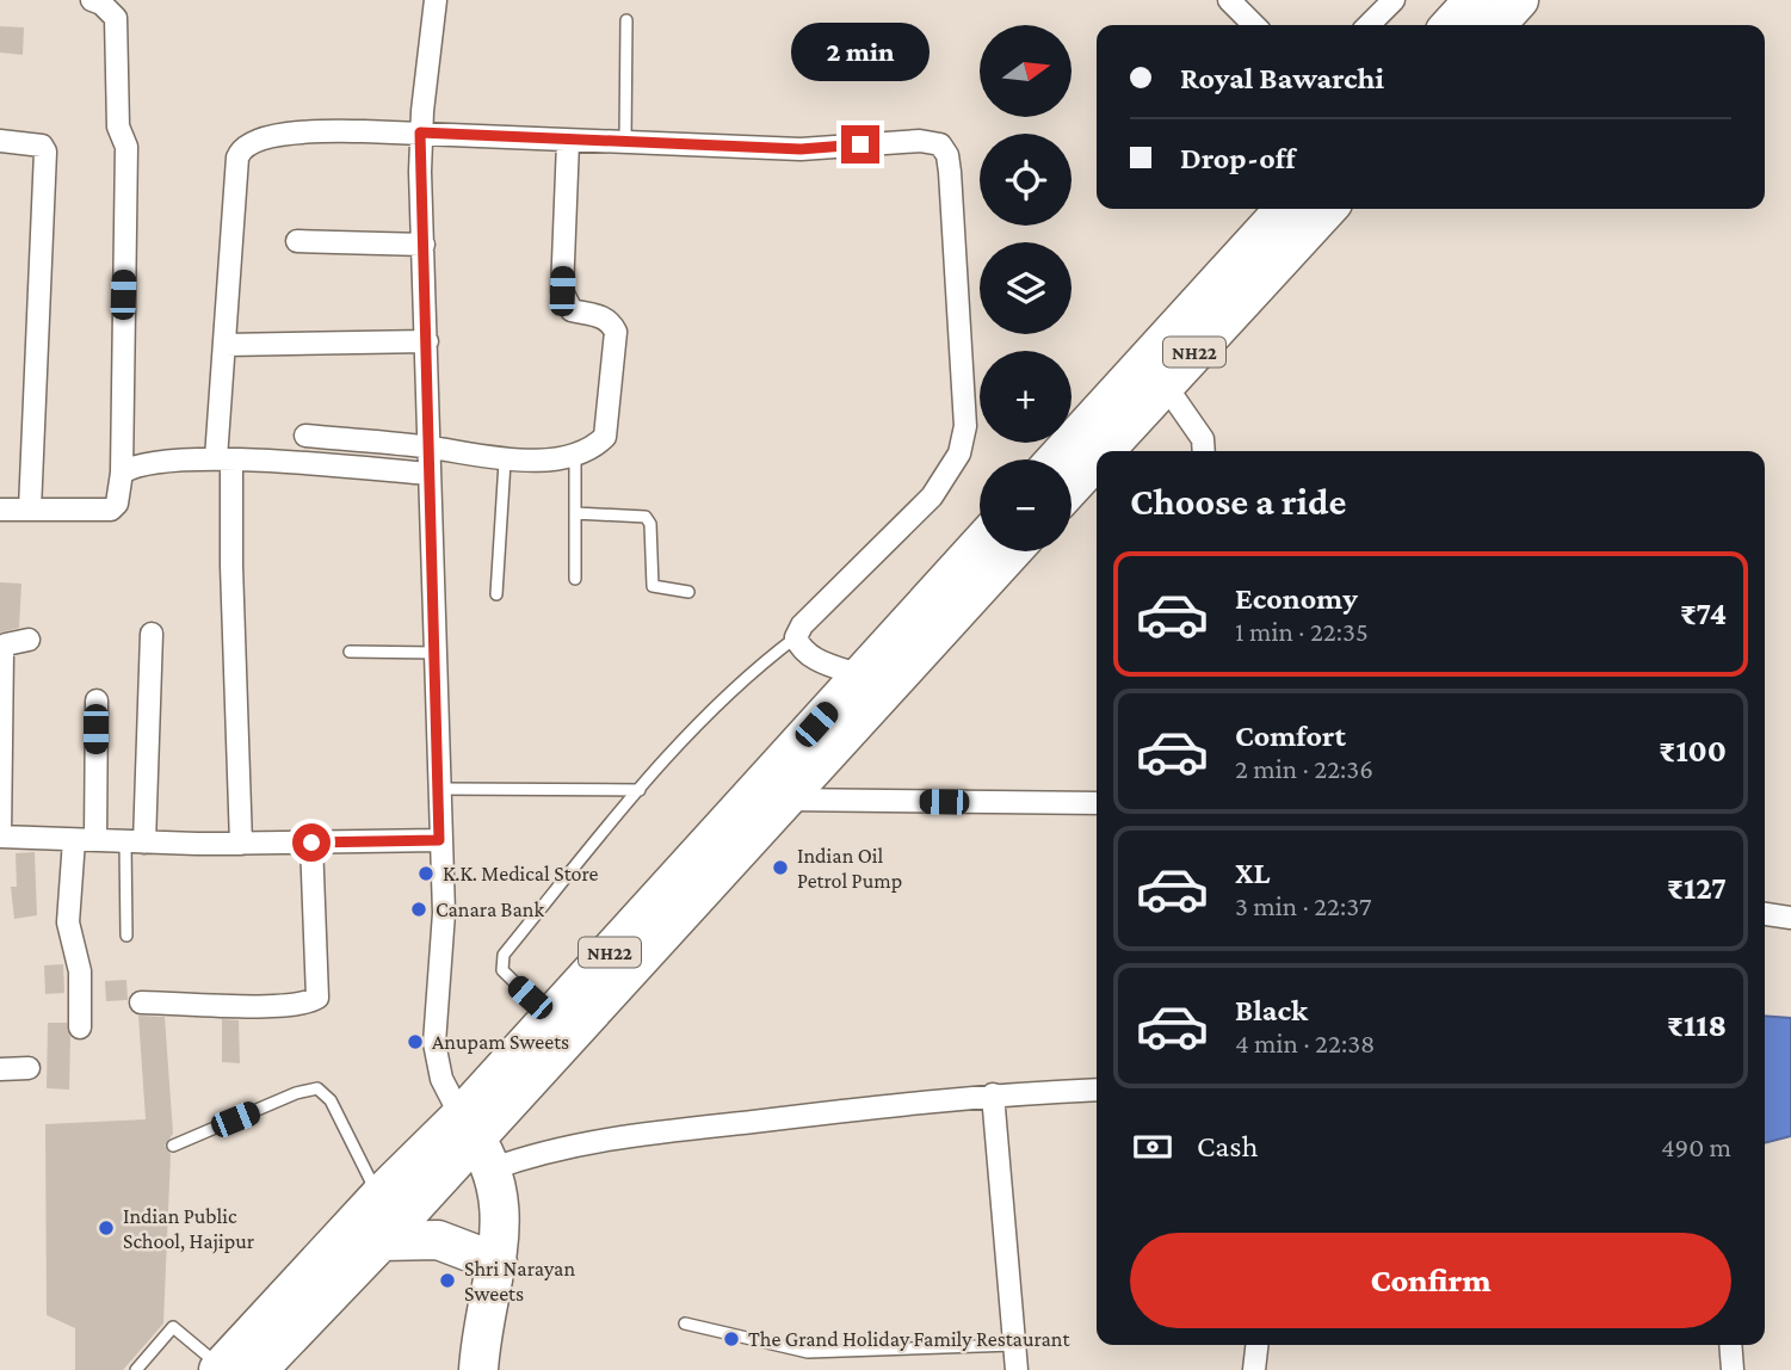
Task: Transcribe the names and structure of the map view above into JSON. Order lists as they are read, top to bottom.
{
  "streets": {
    "highway": ["NH22"]
  },
  "places": [
    "Indian Oil Petrol Pump",
    "K.K. Medical Store",
    "Canara Bank",
    "Anupam Sweets",
    "Indian Public School, Hajipur",
    "Shri Narayan Sweets",
    "The Grand Holiday Family Restaurant"
  ],
  "north": "right",
  "page": {
    "bubble": "2 min",
    "map_buttons": ["+", "−"],
    "banner": ["Royal Bawarchi", "Drop-off"],
    "heading": "Choose a ride",
    "list": [
      {
        "name": "Economy",
        "note": "1 min · 22:35",
        "value": "₹74"
      },
      {
        "name": "Comfort",
        "note": "2 min · 22:36",
        "value": "₹100"
      },
      {
        "name": "XL",
        "note": "3 min · 22:37",
        "value": "₹127"
      },
      {
        "name": "Black",
        "note": "4 min · 22:38",
        "value": "₹118"
      }
    ],
    "pay": ["Cash", "490 m"],
    "buttons": "Confirm"
  }
}
